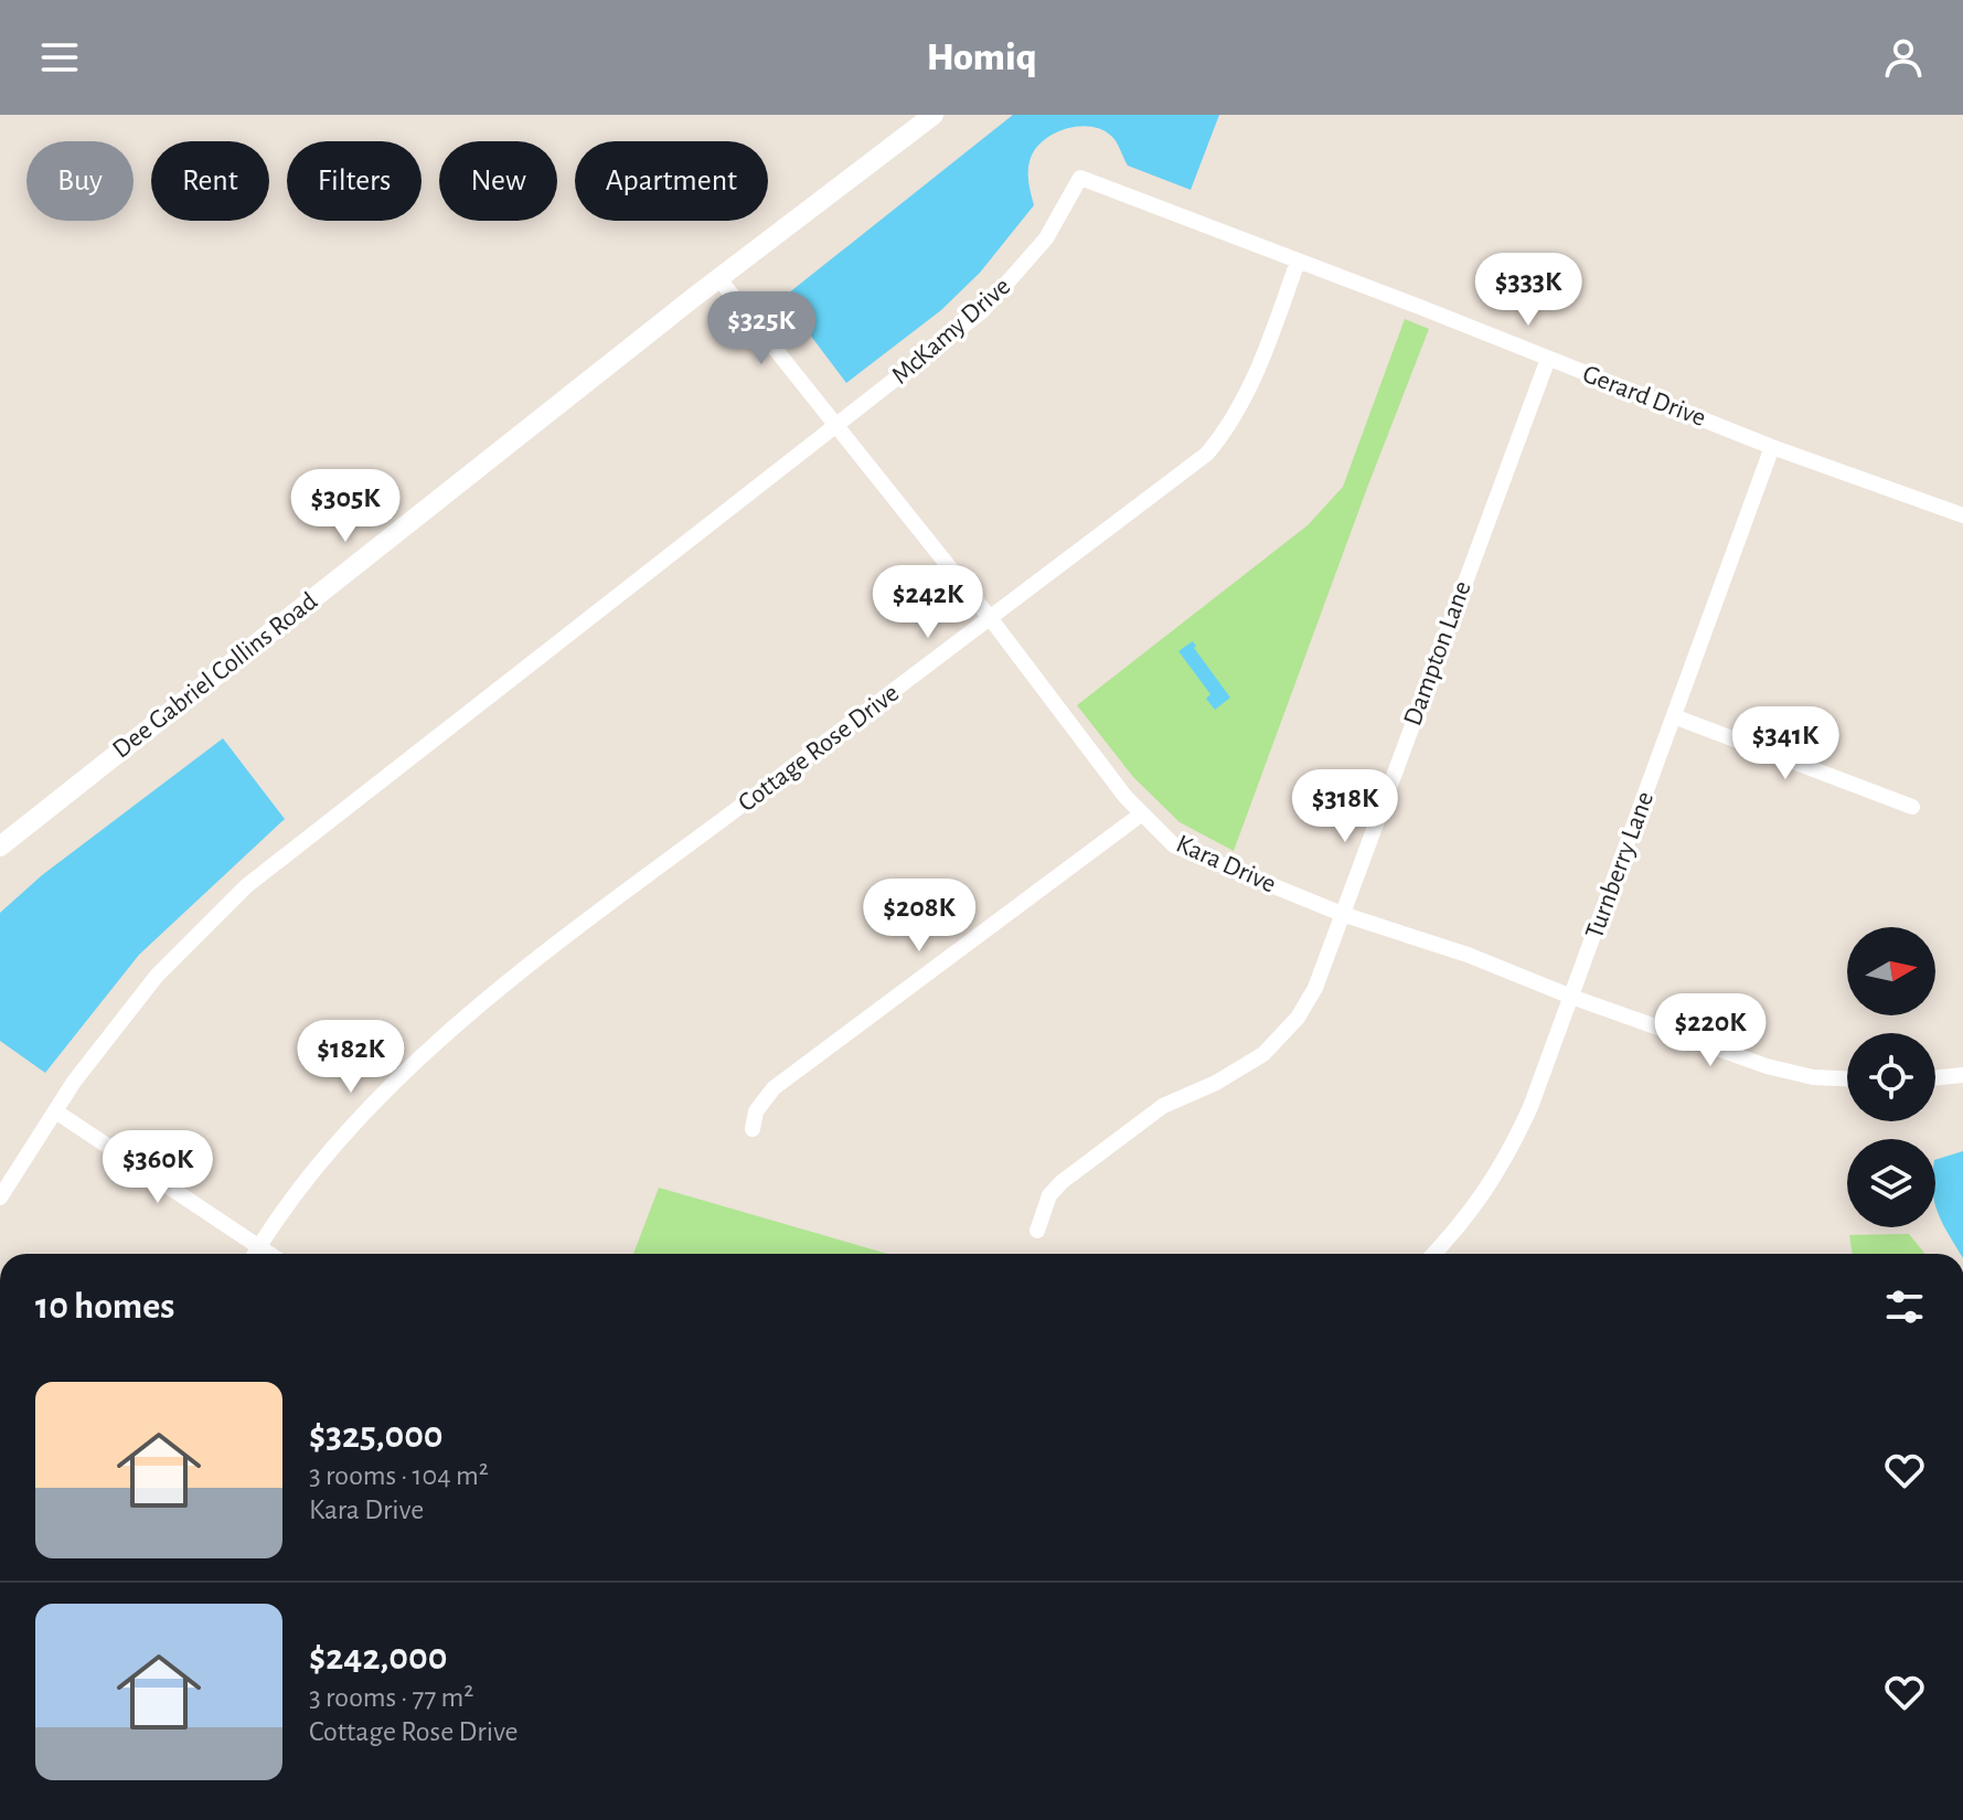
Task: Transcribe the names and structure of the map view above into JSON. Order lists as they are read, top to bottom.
{
  "streets": {
    "street": [
      "McKamy Drive",
      "Gerard Drive",
      "Dampton Lane",
      "Dee Gabriel Collins Road",
      "Cottage Rose Drive",
      "Kara Drive",
      "Turnberry Lane"
    ]
  },
  "crossings": [
    ["McKamy Drive", "Gerard Drive"],
    ["McKamy Drive", "Kara Drive"],
    ["Gerard Drive", "Dampton Lane"],
    ["Gerard Drive", "Cottage Rose Drive"],
    ["Gerard Drive", "Turnberry Lane"],
    ["Dampton Lane", "Kara Drive"],
    ["Dee Gabriel Collins Road", "Kara Drive"],
    ["Cottage Rose Drive", "Kara Drive"],
    ["Kara Drive", "Turnberry Lane"]
  ],
  "north": "right",
  "page": {
    "header": "Homiq",
    "chip": [
      "Buy",
      "Rent",
      "Filters",
      "New",
      "Apartment"
    ],
    "price": [
      "$333K",
      "$325K",
      "$305K",
      "$242K",
      "$341K",
      "$318K",
      "$208K",
      "$220K",
      "$182K",
      "$360K"
    ],
    "heading": "10 homes",
    "list": [
      {
        "name": "$325,000",
        "note": "3 rooms · 104 m² · Kara Drive"
      },
      {
        "name": "$242,000",
        "note": "3 rooms · 77 m² · Cottage Rose Drive"
      }
    ]
  }
}
